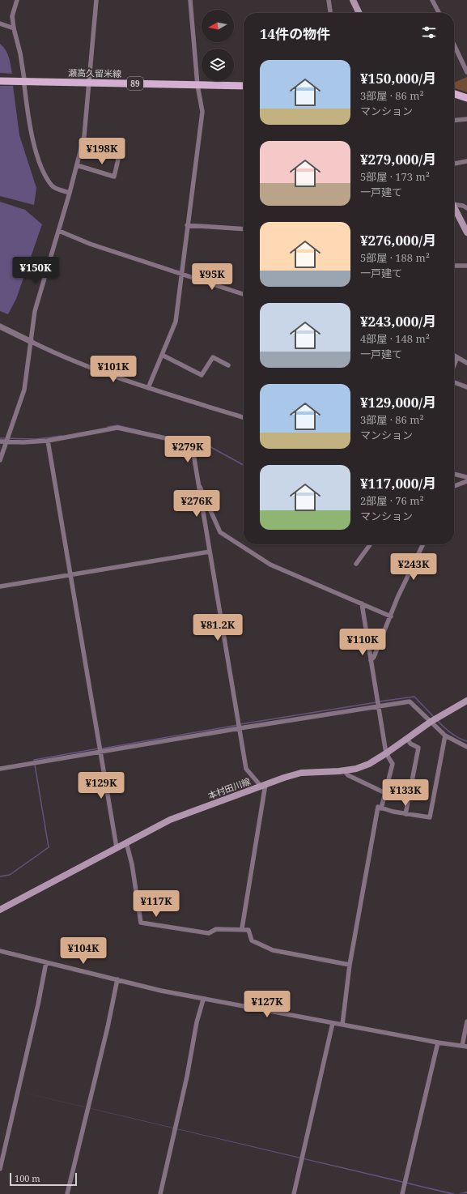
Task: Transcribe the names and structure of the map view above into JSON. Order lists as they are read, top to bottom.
{
  "streets": {
    "main road": ["瀬高久留米線", "89", "本村田川線"]
  },
  "scale_bar": "100 m",
  "north": "left",
  "page": {
    "heading": "14件の物件",
    "list": [
      {
        "name": "¥150,000/月",
        "note": "3部屋 · 86 m² · マンション"
      },
      {
        "name": "¥279,000/月",
        "note": "5部屋 · 173 m² · 一戸建て"
      },
      {
        "name": "¥276,000/月",
        "note": "5部屋 · 188 m² · 一戸建て"
      },
      {
        "name": "¥243,000/月",
        "note": "4部屋 · 148 m² · 一戸建て"
      },
      {
        "name": "¥129,000/月",
        "note": "3部屋 · 86 m² · マンション"
      },
      {
        "name": "¥117,000/月",
        "note": "2部屋 · 76 m² · マンション"
      }
    ],
    "price": [
      "¥198K",
      "¥150K",
      "¥95K",
      "¥101K",
      "¥279K",
      "¥276K",
      "¥243K",
      "¥81.2K",
      "¥110K",
      "¥129K",
      "¥133K",
      "¥117K",
      "¥104K",
      "¥127K"
    ],
    "scale": "100 m"
  }
}
